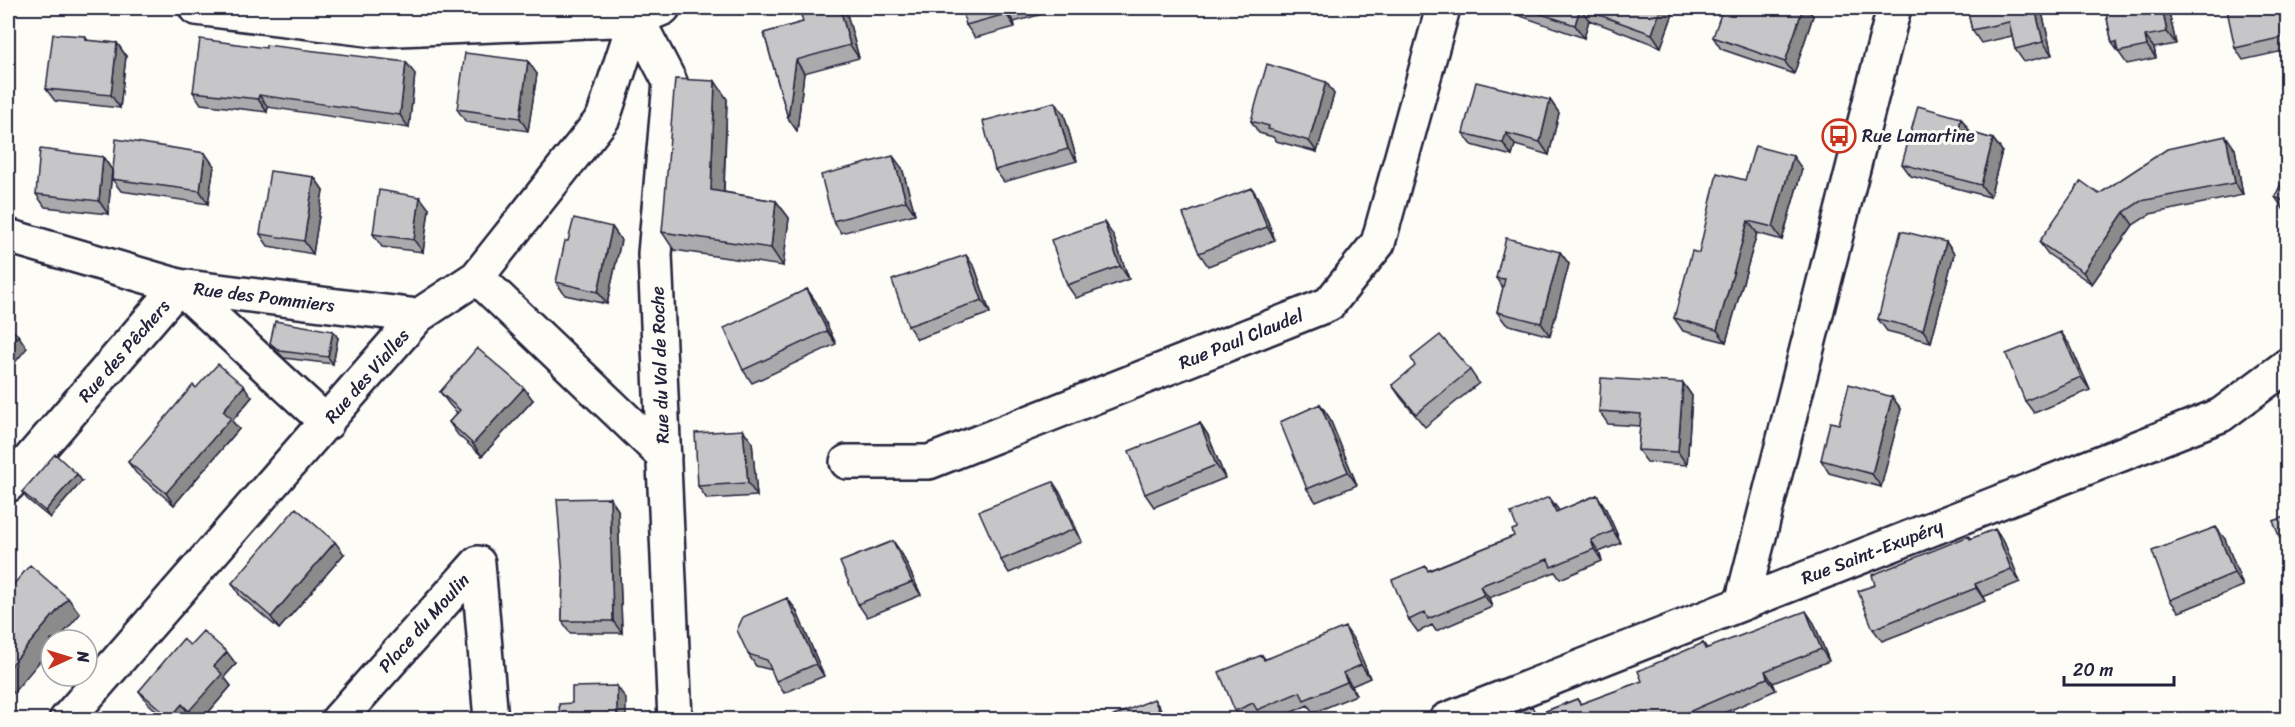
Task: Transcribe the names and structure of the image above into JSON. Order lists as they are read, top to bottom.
{
  "streets": {
    "street": [
      "Rue des Pommiers",
      "Rue Paul Claudel",
      "Rue des Pêchers",
      "Rue du Val de Roche",
      "Rue des Vialles",
      "Rue Saint-Exupéry",
      "Place du Moulin"
    ]
  },
  "crossings": [
    ["Rue des Pommiers", "Rue des Pêchers"],
    ["Rue des Pommiers", "Rue des Vialles"],
    ["Rue des Pêchers", "Rue des Vialles"],
    ["Rue du Val de Roche", "Rue des Vialles"]
  ],
  "places": {
    "bus stop": ["Rue Lamartine"]
  },
  "scale_bar": "20 m",
  "north": "right"
}
